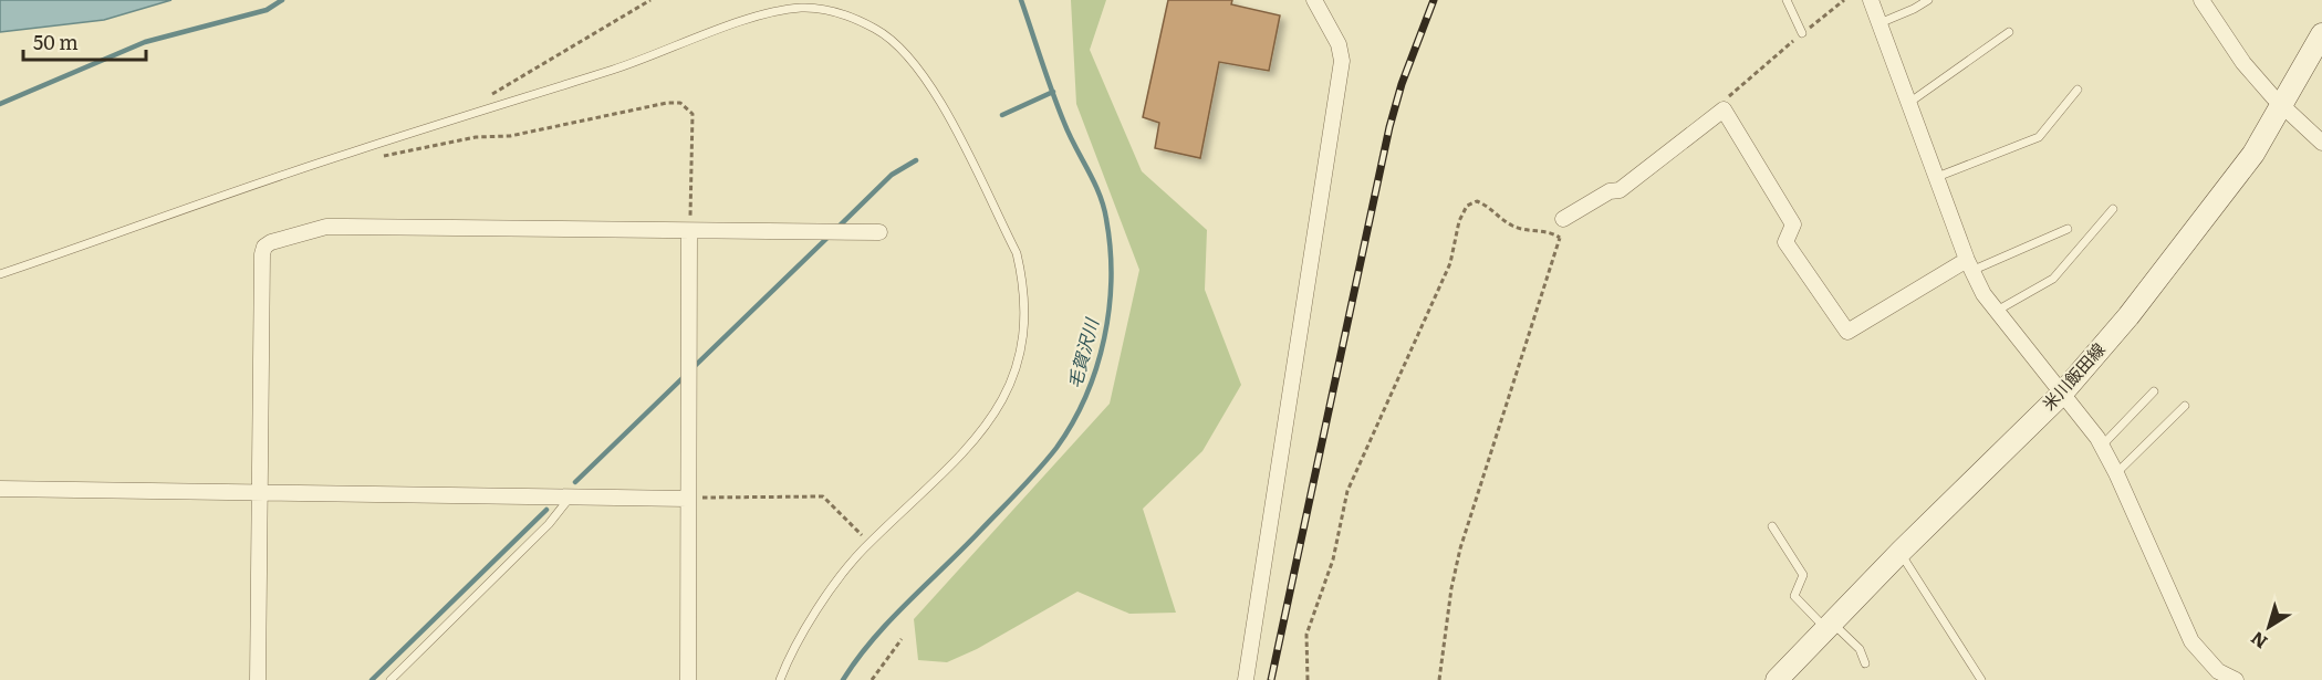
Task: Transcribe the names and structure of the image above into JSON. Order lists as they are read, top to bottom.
{
  "streets": {
    "main road": ["米川飯田線"]
  },
  "water": ["毛賀沢川"],
  "scale_bar": "50 m",
  "north": "bottom left"
}
